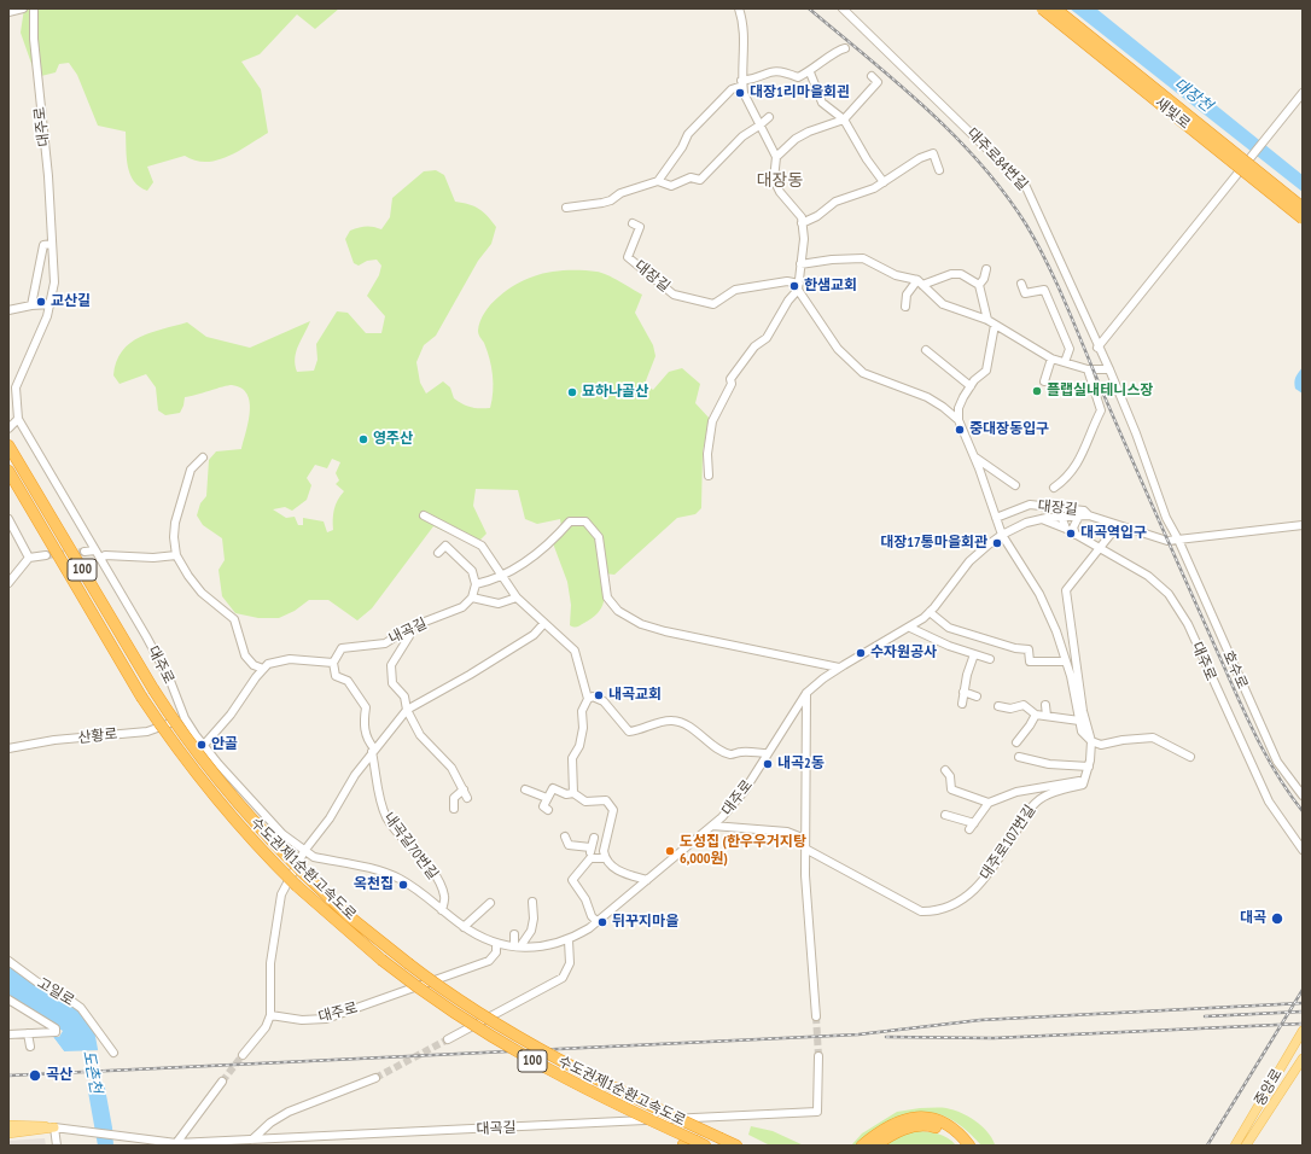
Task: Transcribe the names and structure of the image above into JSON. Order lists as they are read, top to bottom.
{
  "streets": {
    "highway": ["새빛로", "100", "수도권제1순환고속도로"],
    "main road": ["중앙로"],
    "street": [
      "대주로",
      "대주로84번길",
      "대장길",
      "내곡길",
      "호수로",
      "산황로",
      "대주로107번길",
      "내곡길70번길",
      "고일로",
      "대곡길"
    ]
  },
  "crossings": [
    ["대주로", "대주로84번길"],
    ["대주로", "대장길"],
    ["대주로", "호수로"],
    ["대주로", "산황로"],
    ["대주로", "내곡길70번길"],
    ["대주로84번길", "호수로"],
    ["내곡길", "내곡길70번길"]
  ],
  "districts": ["대장동"],
  "water": ["대장천", "도촌천"],
  "places": [
    "대장1리마을회괸",
    "한샘교회",
    "교산길",
    "플랩실내테니스장",
    "묘하나골산",
    "중대장동입구",
    "영주산",
    "대곡역입구",
    "대장17통마을회관",
    "수자원공사",
    "내곡교회",
    "안골",
    "내곡2동",
    "도성집 (한우우거지탕 6,000원)",
    "옥천집",
    "대곡",
    "뒤꾸지마을",
    "곡산"
  ]
}
